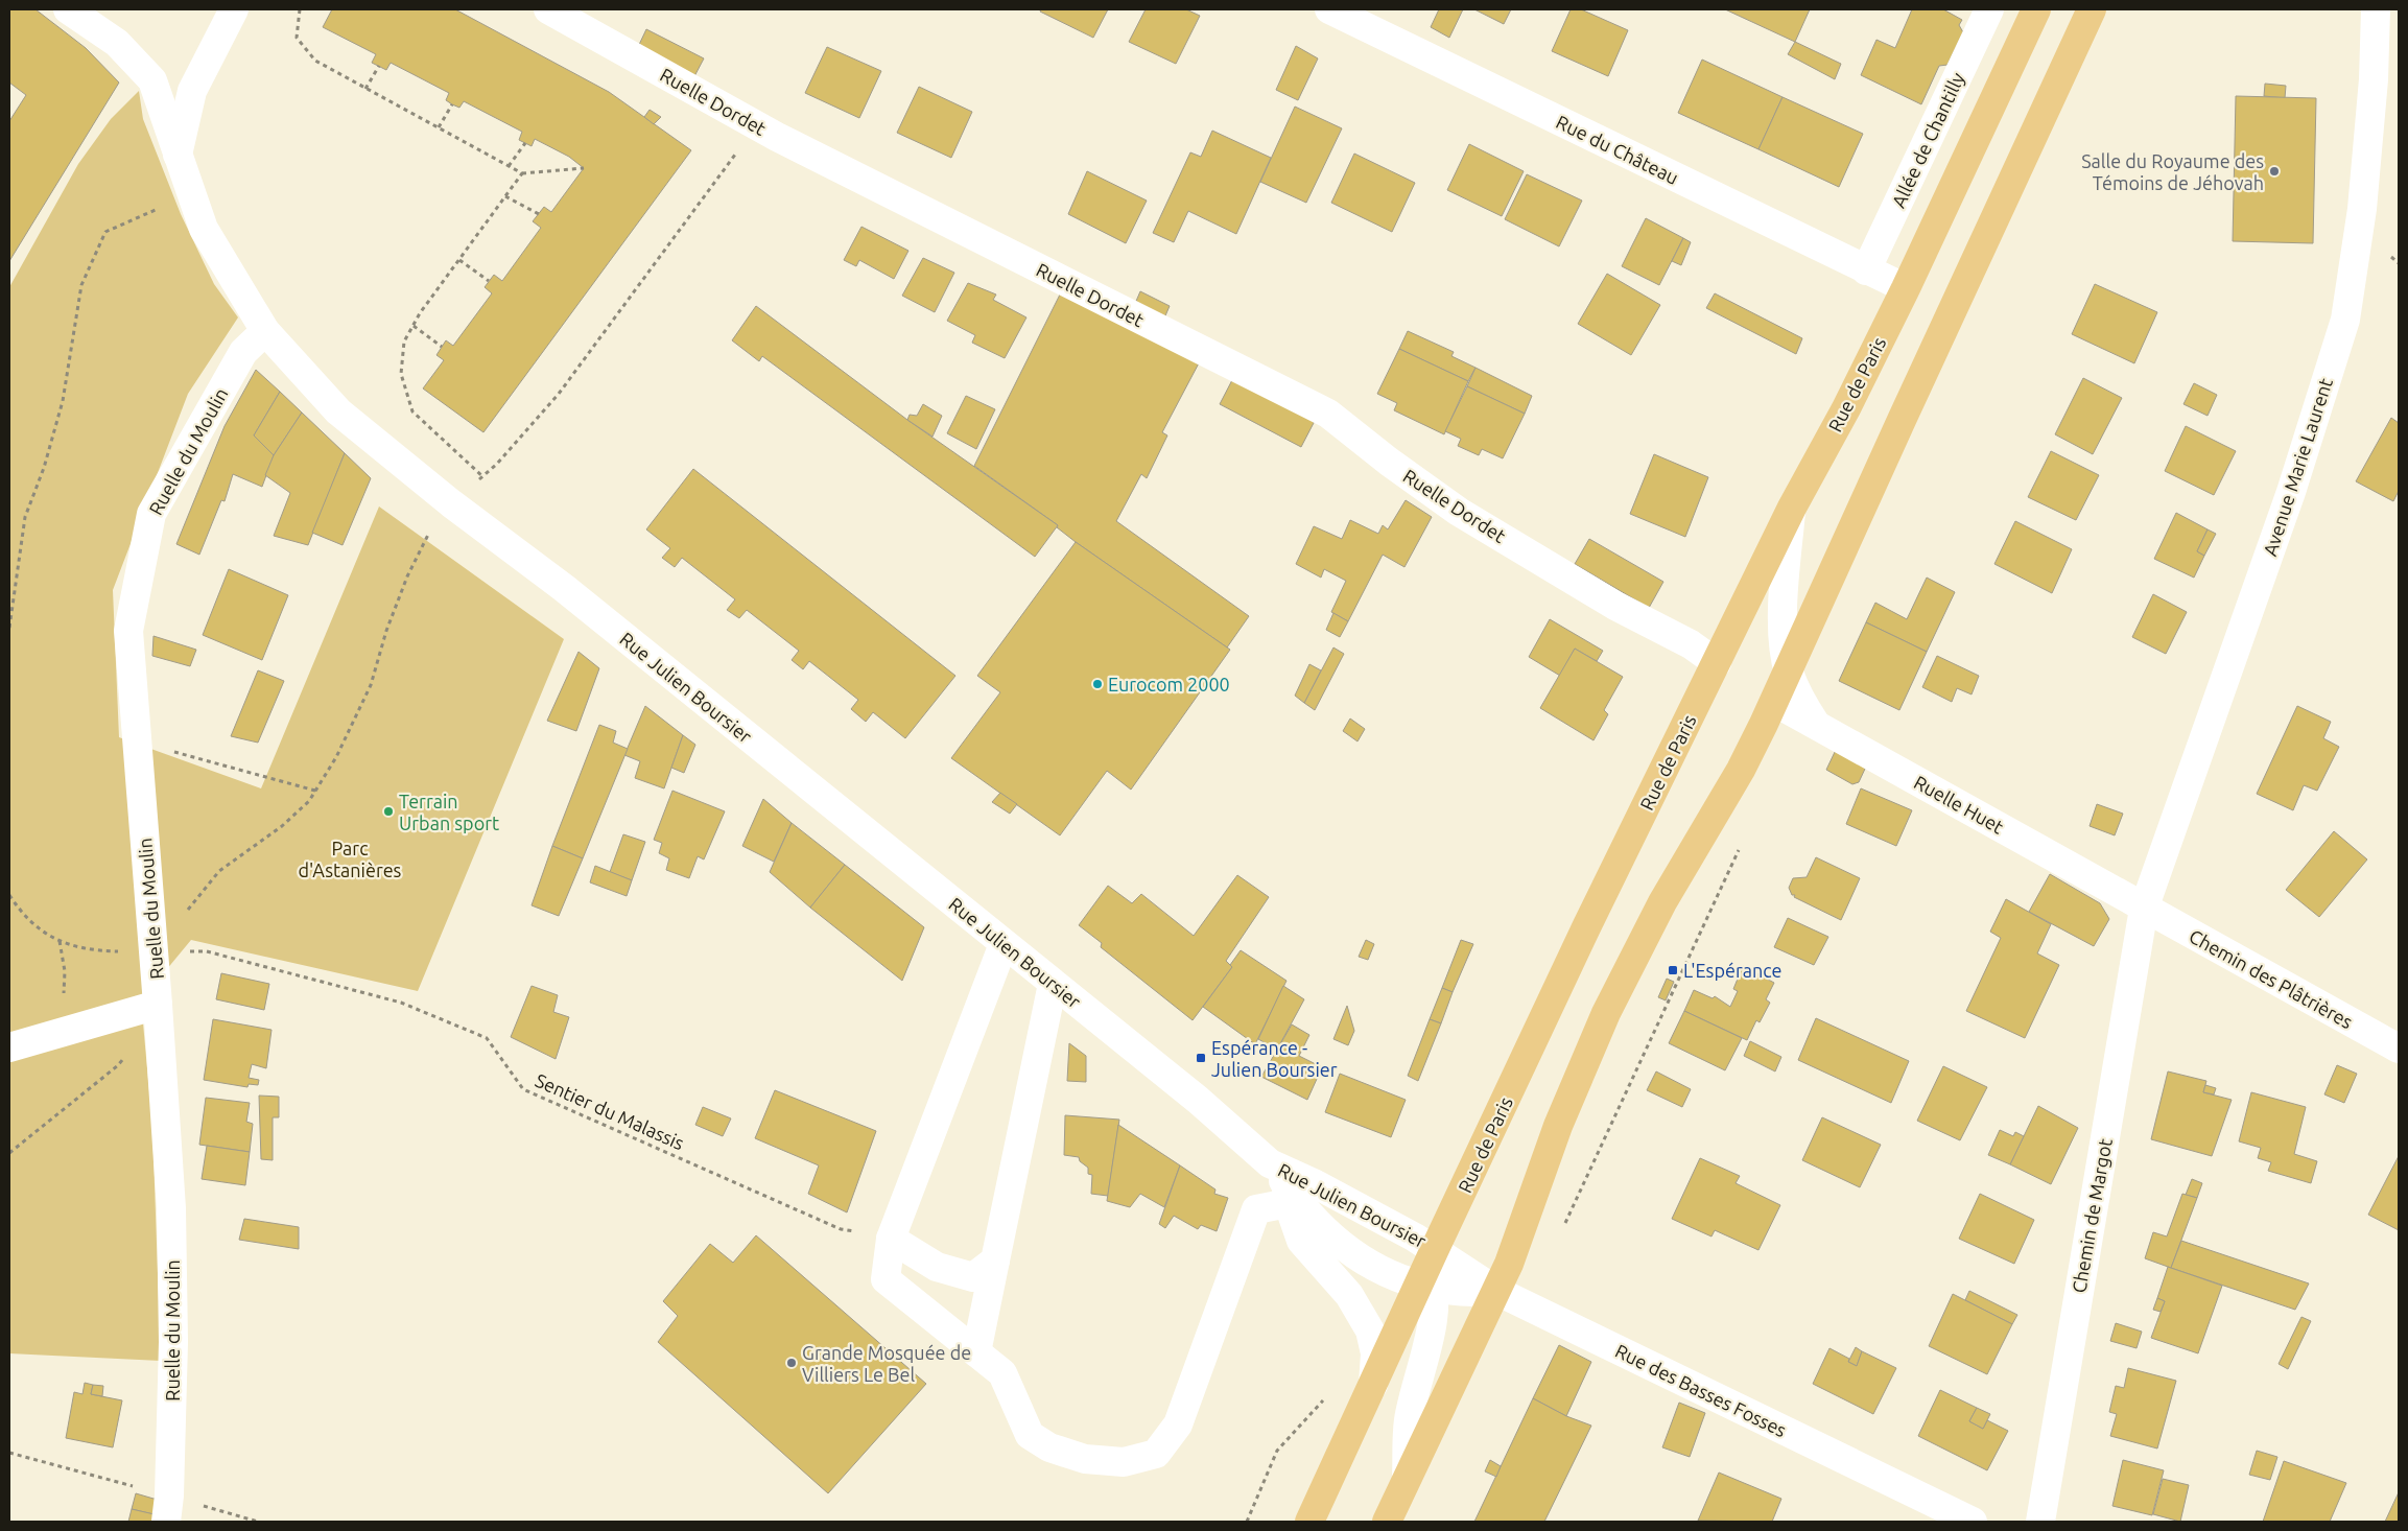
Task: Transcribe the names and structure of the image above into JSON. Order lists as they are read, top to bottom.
{
  "streets": {
    "main road": ["Rue de Paris"],
    "street": [
      "Ruelle Dordet",
      "Allée de Chantilly",
      "Rue du Château",
      "Ruelle du Moulin",
      "Avenue Marie Laurent",
      "Rue Julien Boursier",
      "Ruelle Huet",
      "Chemin des Plâtrières",
      "Chemin de Margot",
      "Rue des Basses Fosses"
    ],
    "path": ["Sentier du Malassis"]
  },
  "crossings": [
    ["Ruelle Dordet", "Rue de Paris"],
    ["Allée de Chantilly", "Rue du Château"],
    ["Rue du Château", "Rue de Paris"],
    ["Rue de Paris", "Rue Julien Boursier"],
    ["Rue de Paris", "Rue des Basses Fosses"],
    ["Ruelle du Moulin", "Rue Julien Boursier"],
    ["Ruelle du Moulin", "Sentier du Malassis"],
    ["Avenue Marie Laurent", "Ruelle Huet"],
    ["Avenue Marie Laurent", "Chemin des Plâtrières"],
    ["Avenue Marie Laurent", "Chemin de Margot"],
    ["Rue Julien Boursier", "Rue des Basses Fosses"],
    ["Ruelle Huet", "Chemin des Plâtrières"],
    ["Ruelle Huet", "Chemin de Margot"],
    ["Chemin des Plâtrières", "Chemin de Margot"]
  ],
  "parks": ["Parc d'Astanières"],
  "places": {
    "other": [
      "Salle du Royaume des Témoins de Jéhovah",
      "Eurocom 2000",
      "Terrain Urban sport",
      "Grande Mosquée de Villiers Le Bel"
    ],
    "transit": ["L'Espérance", "Espérance - Julien Boursier"]
  }
}
